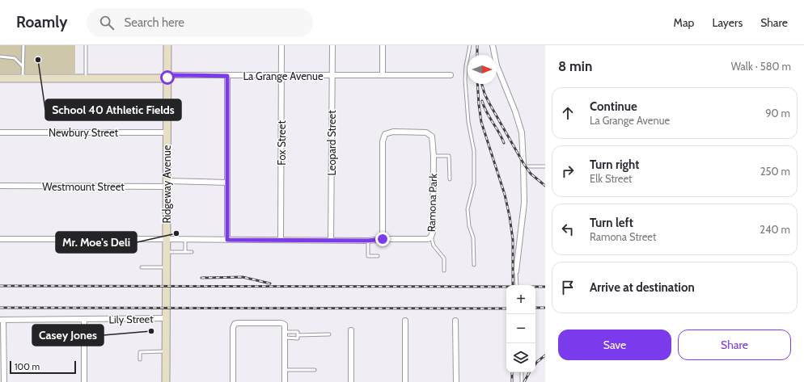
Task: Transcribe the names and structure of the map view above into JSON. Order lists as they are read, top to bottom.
{
  "streets": {
    "street": [
      "La Grange Avenue",
      "Newbury Street",
      "Fox Street",
      "Leopard Street",
      "Ridgeway Avenue",
      "Westmount Street",
      "Ramona Park",
      "Lily Street"
    ]
  },
  "crossings": [
    ["La Grange Avenue", "Fox Street"],
    ["La Grange Avenue", "Leopard Street"],
    ["La Grange Avenue", "Ridgeway Avenue"],
    ["Newbury Street", "Ridgeway Avenue"],
    ["Ridgeway Avenue", "Westmount Street"],
    ["Ridgeway Avenue", "Lily Street"]
  ],
  "places": ["School 40 Athletic Fields", "Mr. Moe's Deli", "Casey Jones"],
  "scale_bar": "100 m",
  "north": "right",
  "page": {
    "header": "Roamly",
    "search": "Search here",
    "nav": ["Map", "Layers", "Share"],
    "heading": ["8 min", "Walk · 580 m"],
    "list": [
      ["Continue", "La Grange Avenue", "90 m"],
      ["Turn right", "Elk Street", "250 m"],
      ["Turn left", "Ramona Street", "240 m"],
      "Arrive at destination"
    ],
    "map_buttons": ["+", "−"],
    "buttons": ["Save", "Share"],
    "scale": "100 m"
  }
}
